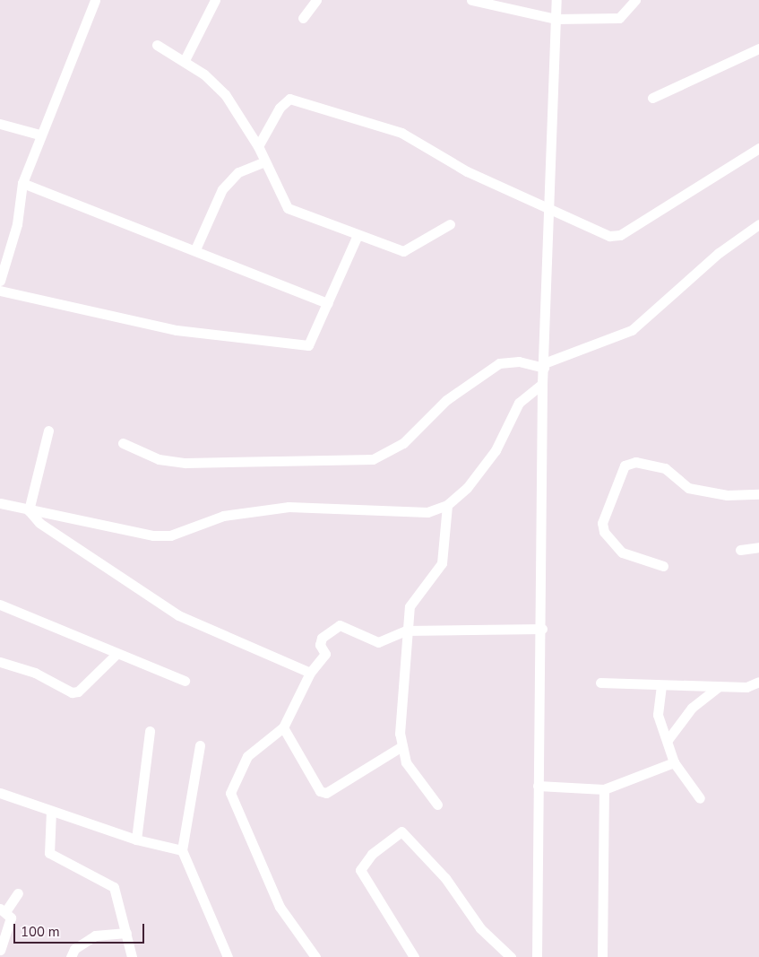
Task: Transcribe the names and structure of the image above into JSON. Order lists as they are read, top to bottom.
{
  "scale_bar": "100 m"
}
